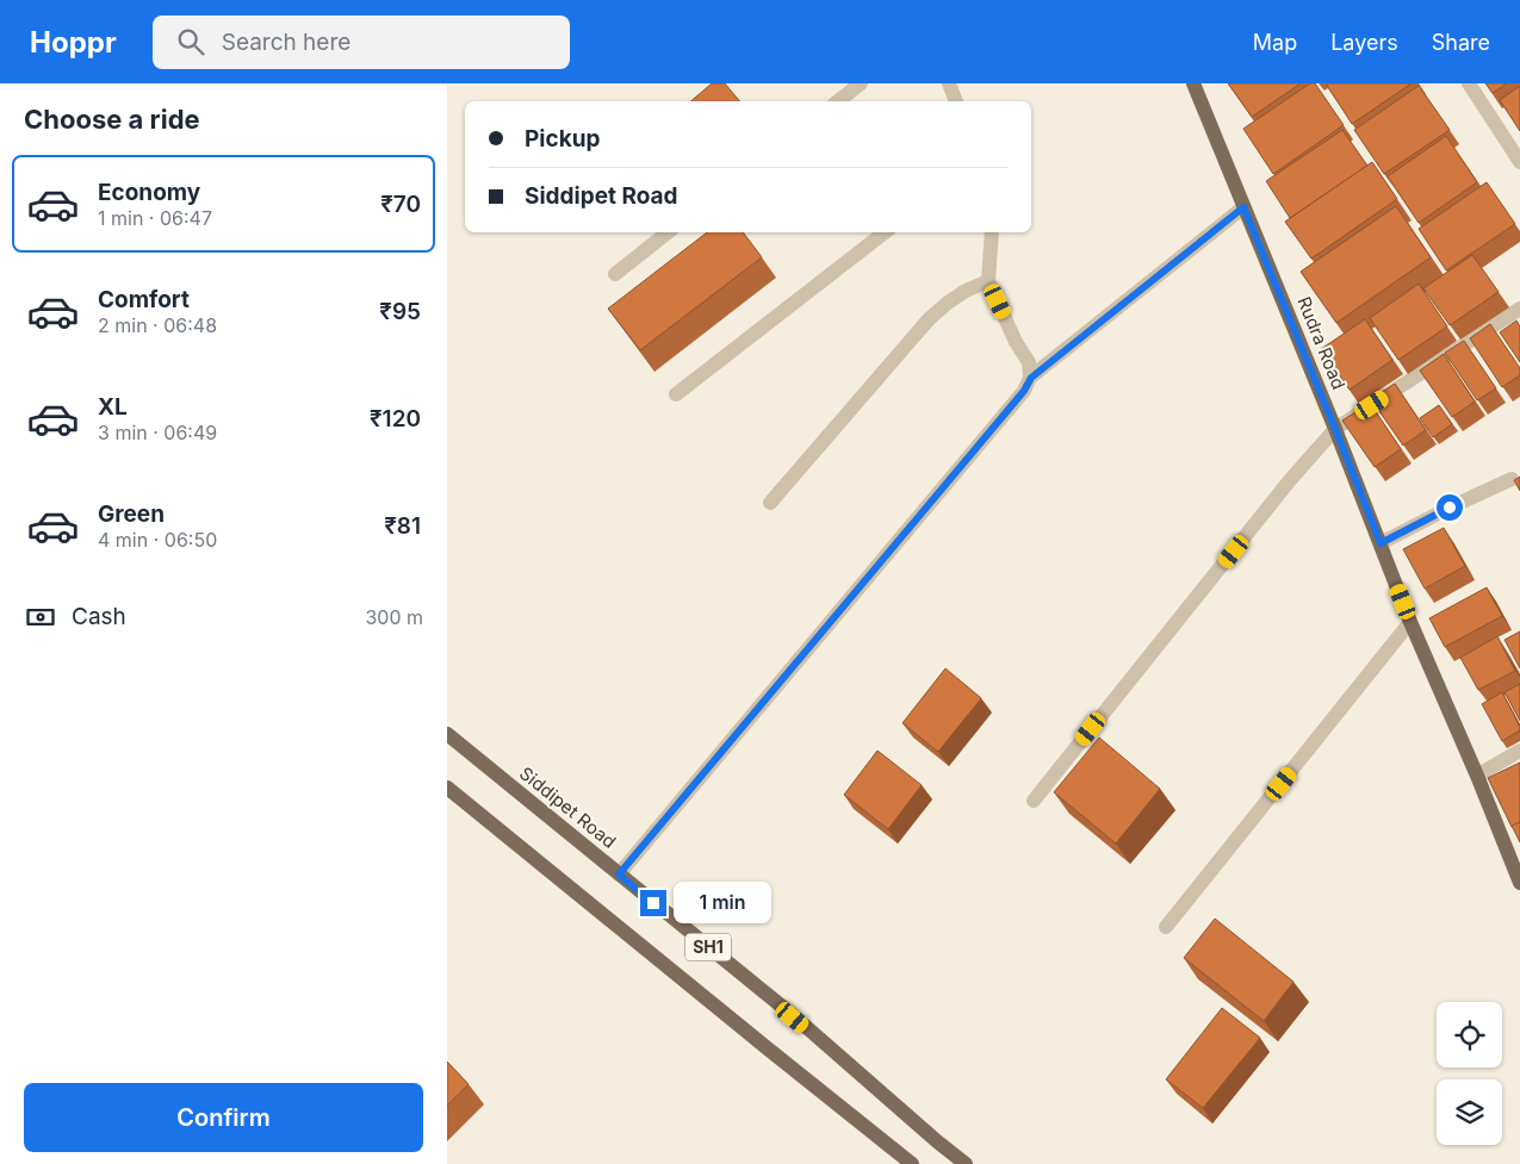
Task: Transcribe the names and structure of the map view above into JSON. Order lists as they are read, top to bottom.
{
  "streets": {
    "main road": ["Rudra Road", "Siddipet Road", "SH1"]
  },
  "page": {
    "header": "Hoppr",
    "search": "Search here",
    "nav": ["Map", "Layers", "Share"],
    "heading": "Choose a ride",
    "banner": ["Pickup", "Siddipet Road"],
    "list": [
      {
        "name": "Economy",
        "note": "1 min · 06:47",
        "value": "₹70"
      },
      {
        "name": "Comfort",
        "note": "2 min · 06:48",
        "value": "₹95"
      },
      {
        "name": "XL",
        "note": "3 min · 06:49",
        "value": "₹120"
      },
      {
        "name": "Green",
        "note": "4 min · 06:50",
        "value": "₹81"
      }
    ],
    "pay": ["Cash", "300 m"],
    "bubble": "1 min",
    "buttons": "Confirm"
  }
}
